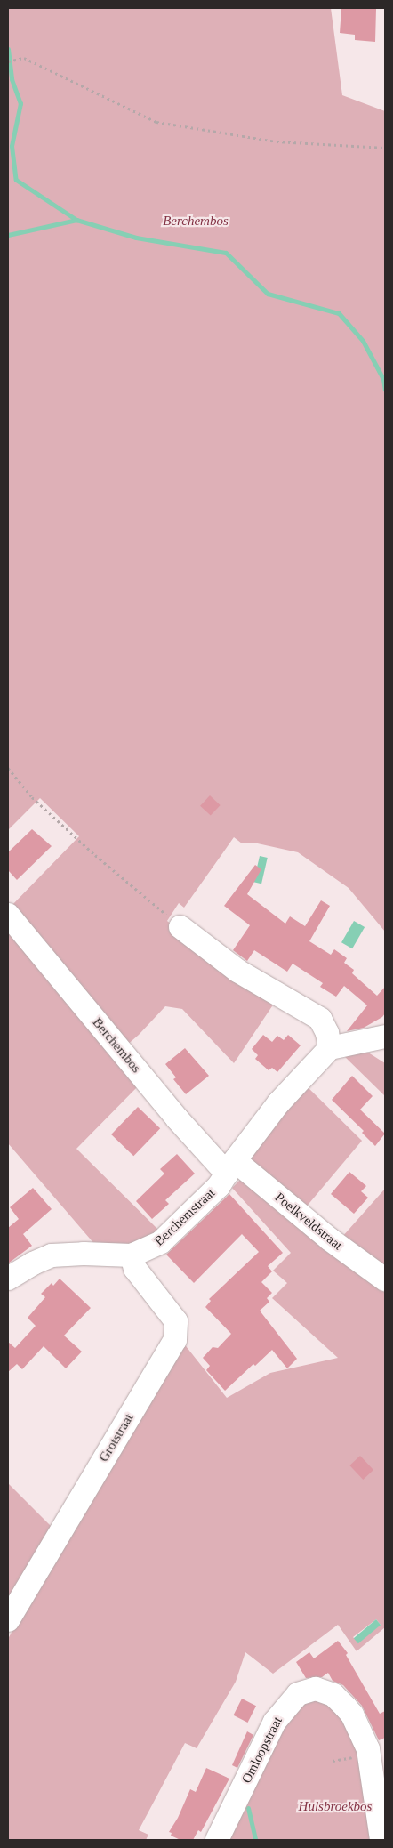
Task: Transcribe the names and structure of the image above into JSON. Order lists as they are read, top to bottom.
{
  "streets": {
    "street": [
      "Berchembos",
      "Berchemstraat",
      "Poelkveldstraat",
      "Grotstraat",
      "Omloopstraat"
    ]
  },
  "crossings": [
    ["Berchembos", "Berchemstraat"],
    ["Berchembos", "Poelkveldstraat"],
    ["Berchemstraat", "Poelkveldstraat"],
    ["Berchemstraat", "Grotstraat"]
  ],
  "parks": ["Berchembos", "Hulsbroekbos"]
}
